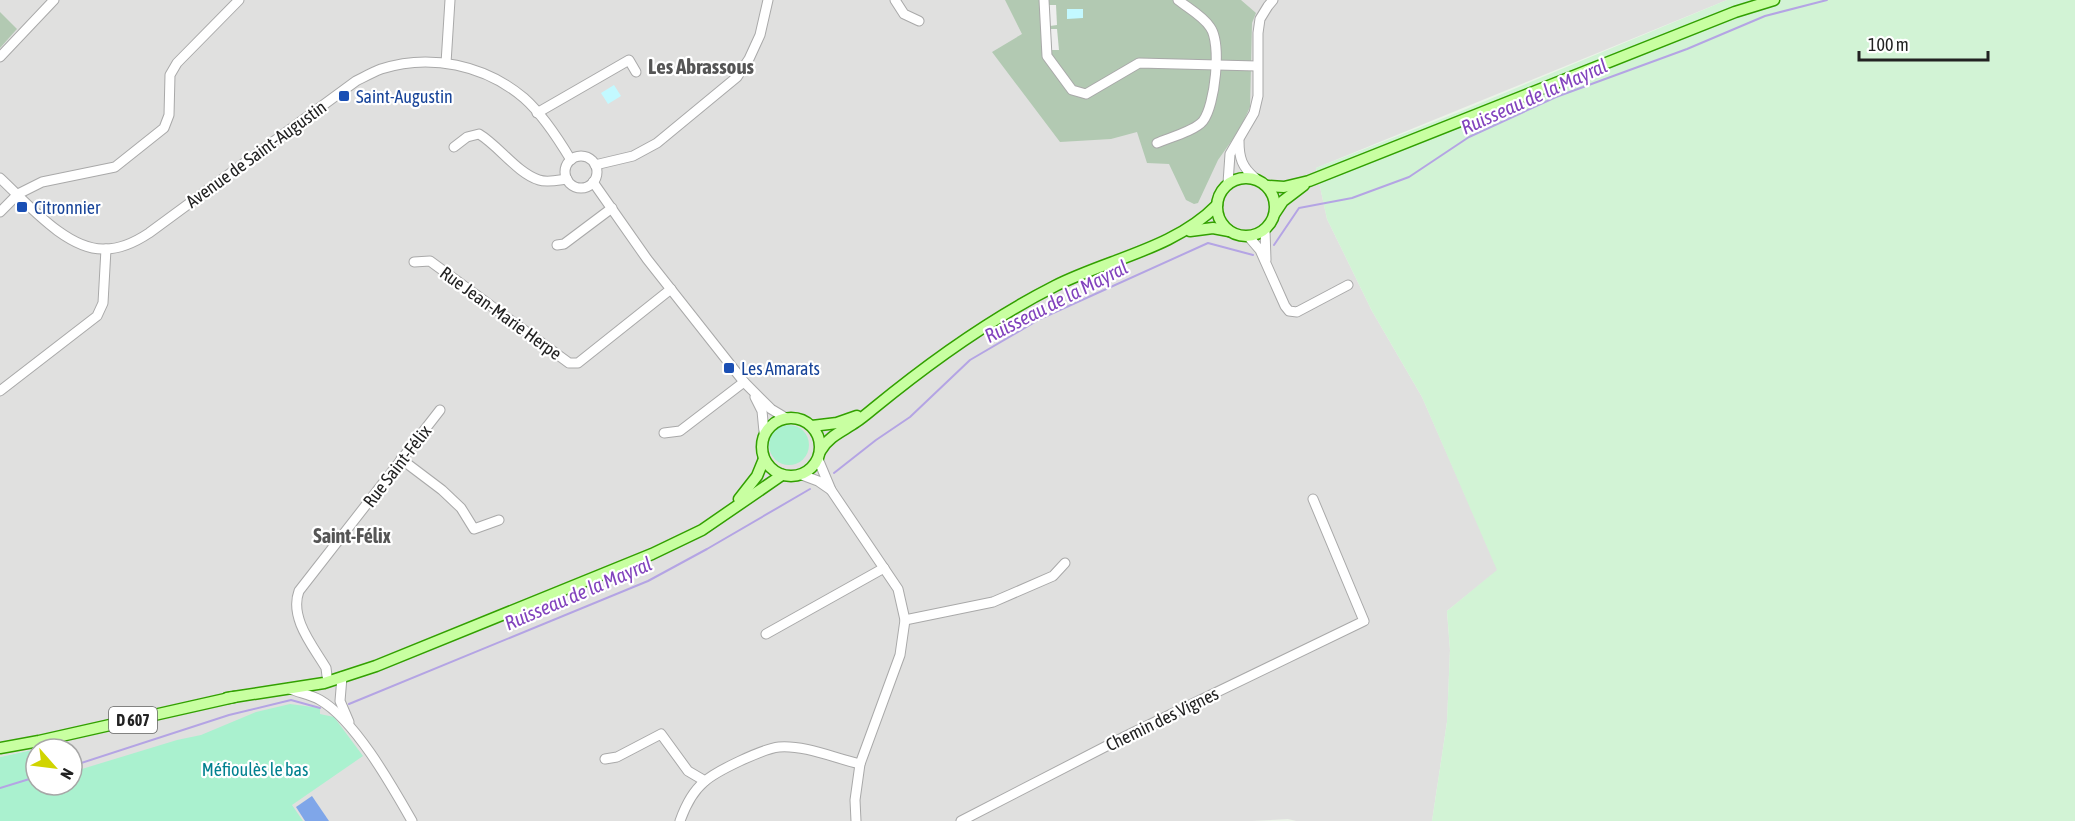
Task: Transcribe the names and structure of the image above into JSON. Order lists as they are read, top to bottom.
{
  "streets": {
    "main road": ["D 607"],
    "street": [
      "Avenue de Saint-Augustin",
      "Rue Jean-Marie Herpe",
      "Rue Saint-Félix",
      "Chemin des Vignes"
    ]
  },
  "crossings": [
    ["Rue Saint-Félix", "D 607"]
  ],
  "districts": ["Les Abrassous", "Saint-Félix"],
  "water": ["Ruisseau de la Mayral"],
  "parks": ["Méfioulès le bas"],
  "places": {
    "transit": ["Saint-Augustin", "Citronnier", "Les Amarats"]
  },
  "scale_bar": "100 m",
  "north": "bottom right"
}
